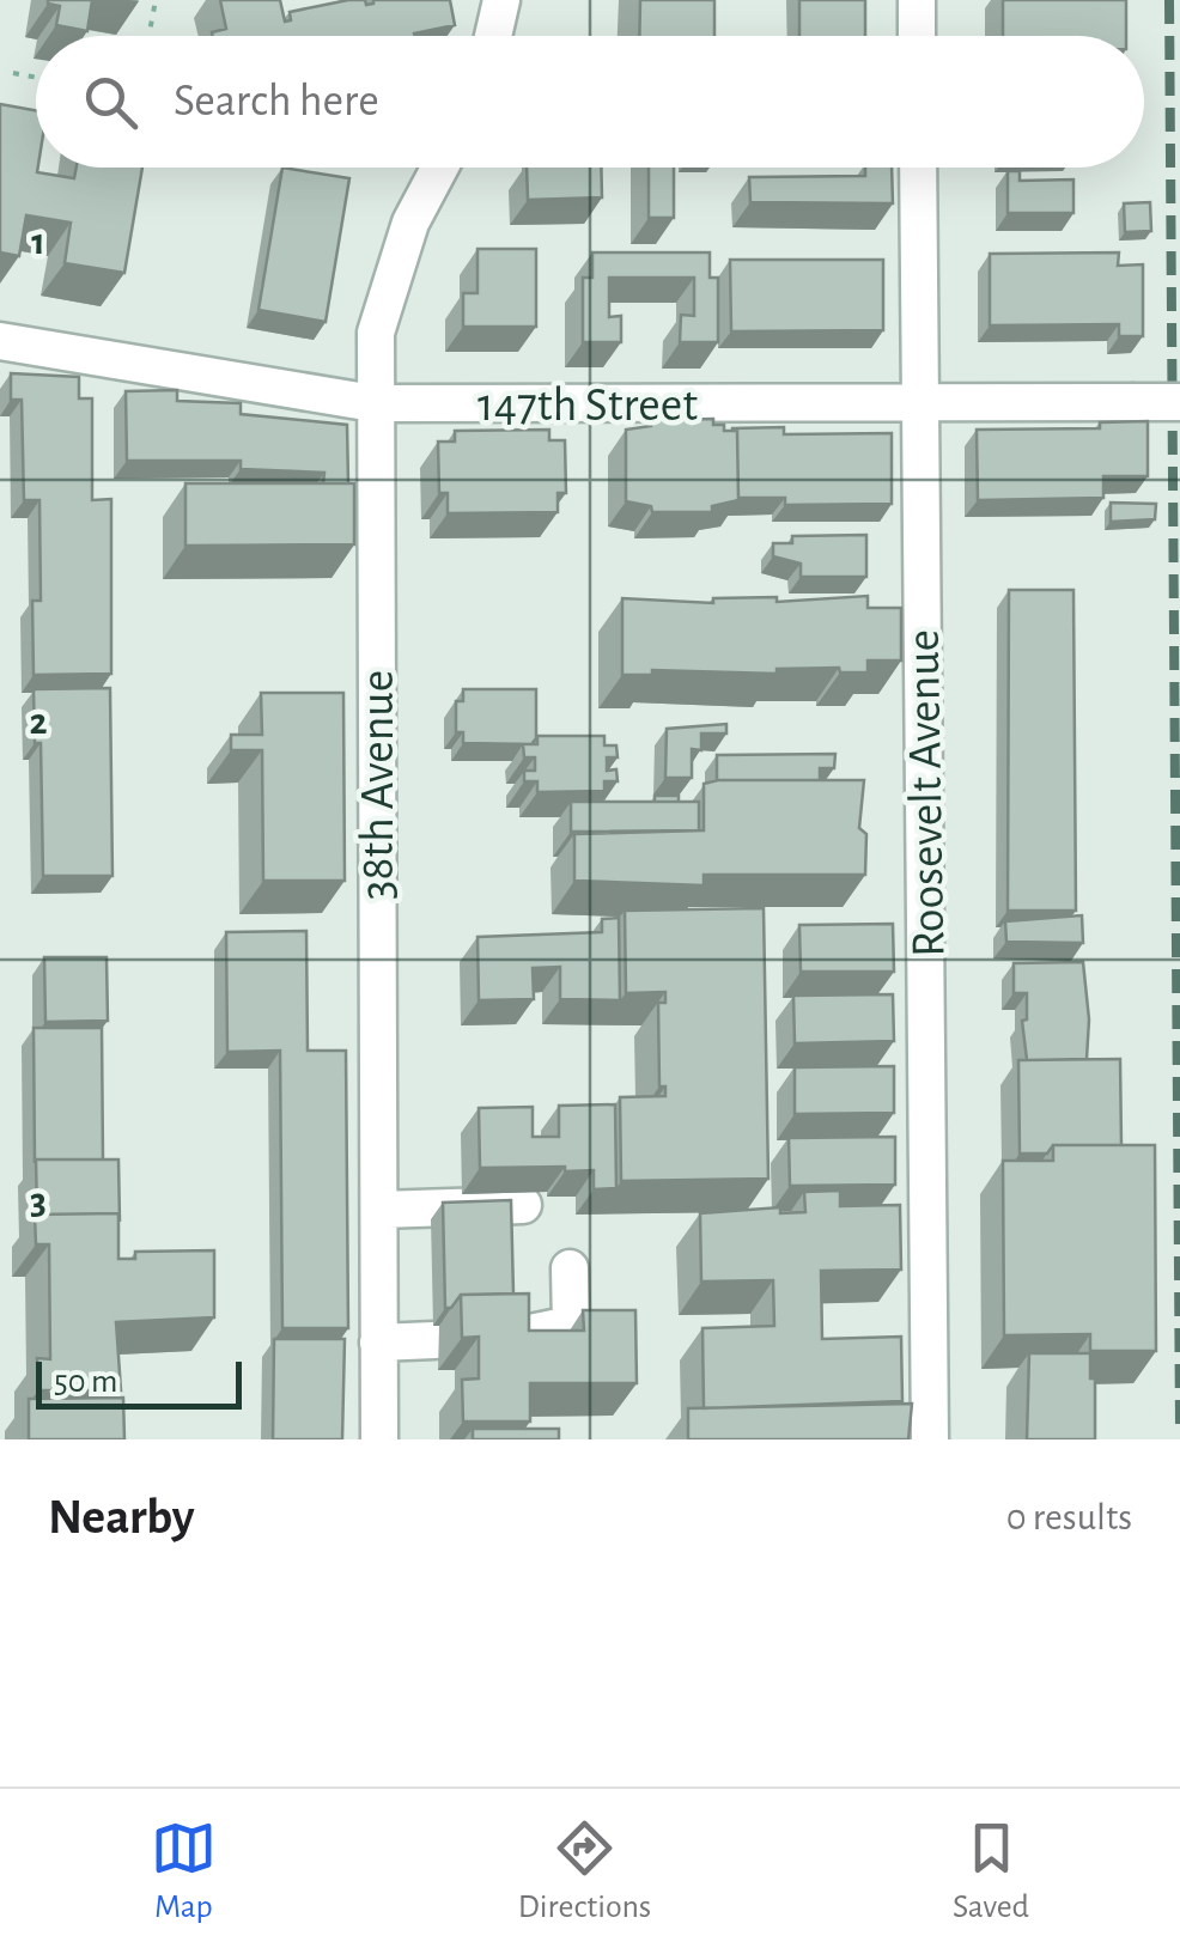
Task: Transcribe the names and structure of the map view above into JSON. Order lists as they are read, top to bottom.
{
  "streets": {
    "street": ["147th Street", "38th Avenue", "Roosevelt Avenue"]
  },
  "crossings": [
    ["147th Street", "38th Avenue"],
    ["147th Street", "Roosevelt Avenue"]
  ],
  "scale_bar": "50 m",
  "page": {
    "search": "Search here",
    "scale": "50 m",
    "heading": ["Nearby", "0 results"],
    "nav": ["Map", "Directions", "Saved"]
  },
  "grid": {
    "rows": ["1", "2", "3"]
  }
}
